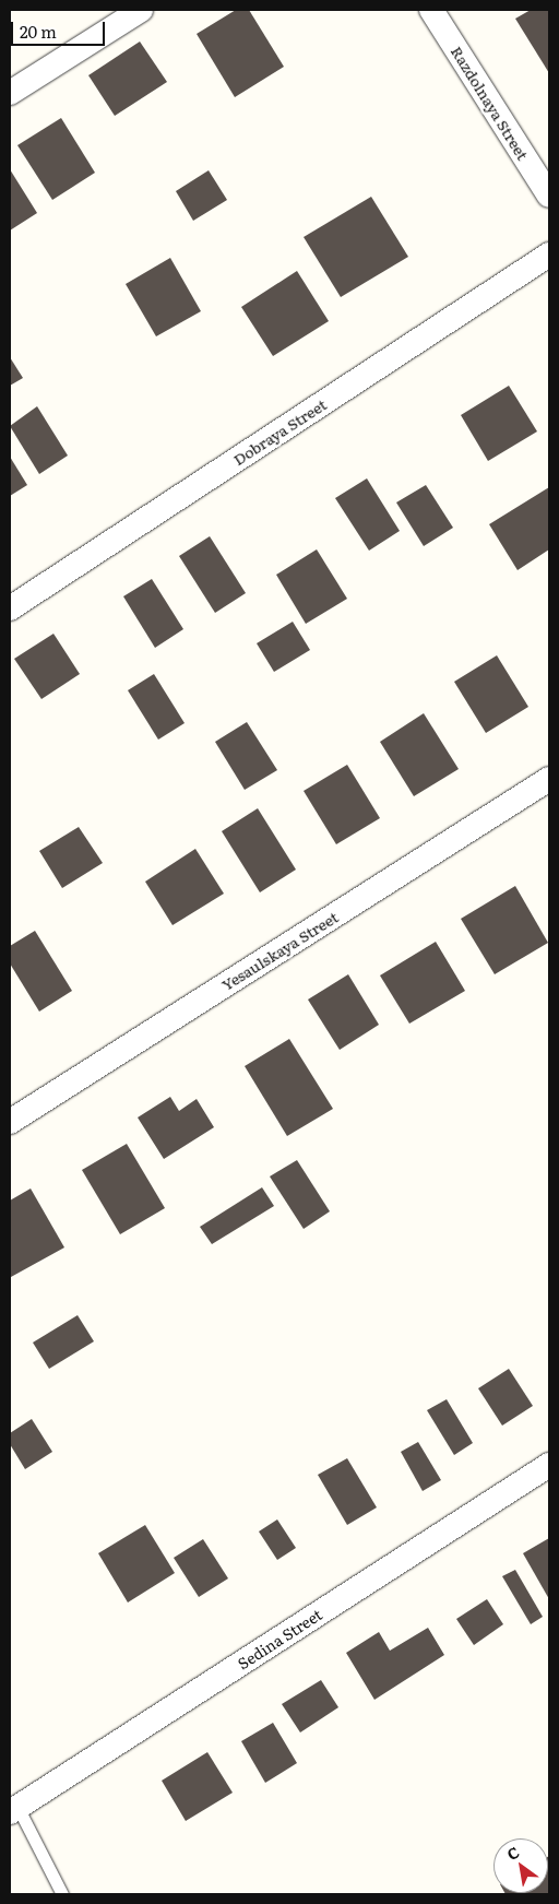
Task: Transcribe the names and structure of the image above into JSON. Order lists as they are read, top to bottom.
{
  "streets": {
    "street": [
      "Razdolnaya Street",
      "Dobraya Street",
      "Yesaulskaya Street",
      "Sedina Street"
    ]
  },
  "scale_bar": "20 m",
  "north": "top left"
}
